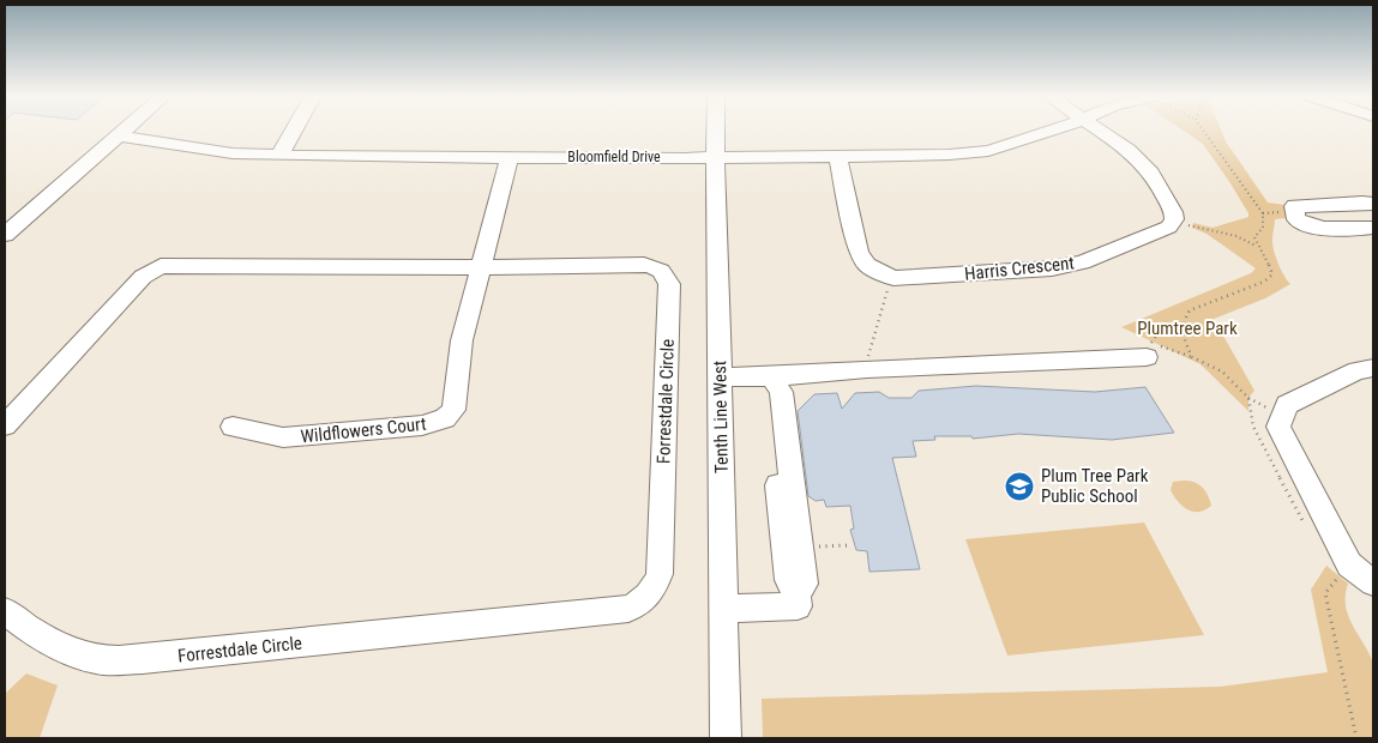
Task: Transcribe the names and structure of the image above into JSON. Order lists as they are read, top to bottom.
{
  "streets": {
    "street": [
      "Bloomfield Drive",
      "Harris Crescent",
      "Forrestdale Circle",
      "Tenth Line West",
      "Wildflowers Court"
    ]
  },
  "crossings": [
    ["Bloomfield Drive", "Tenth Line West"],
    ["Bloomfield Drive", "Wildflowers Court"],
    ["Forrestdale Circle", "Wildflowers Court"]
  ],
  "parks": ["Plumtree Park"],
  "places": {
    "school or university": ["Plum Tree Park Public School"]
  }
}
